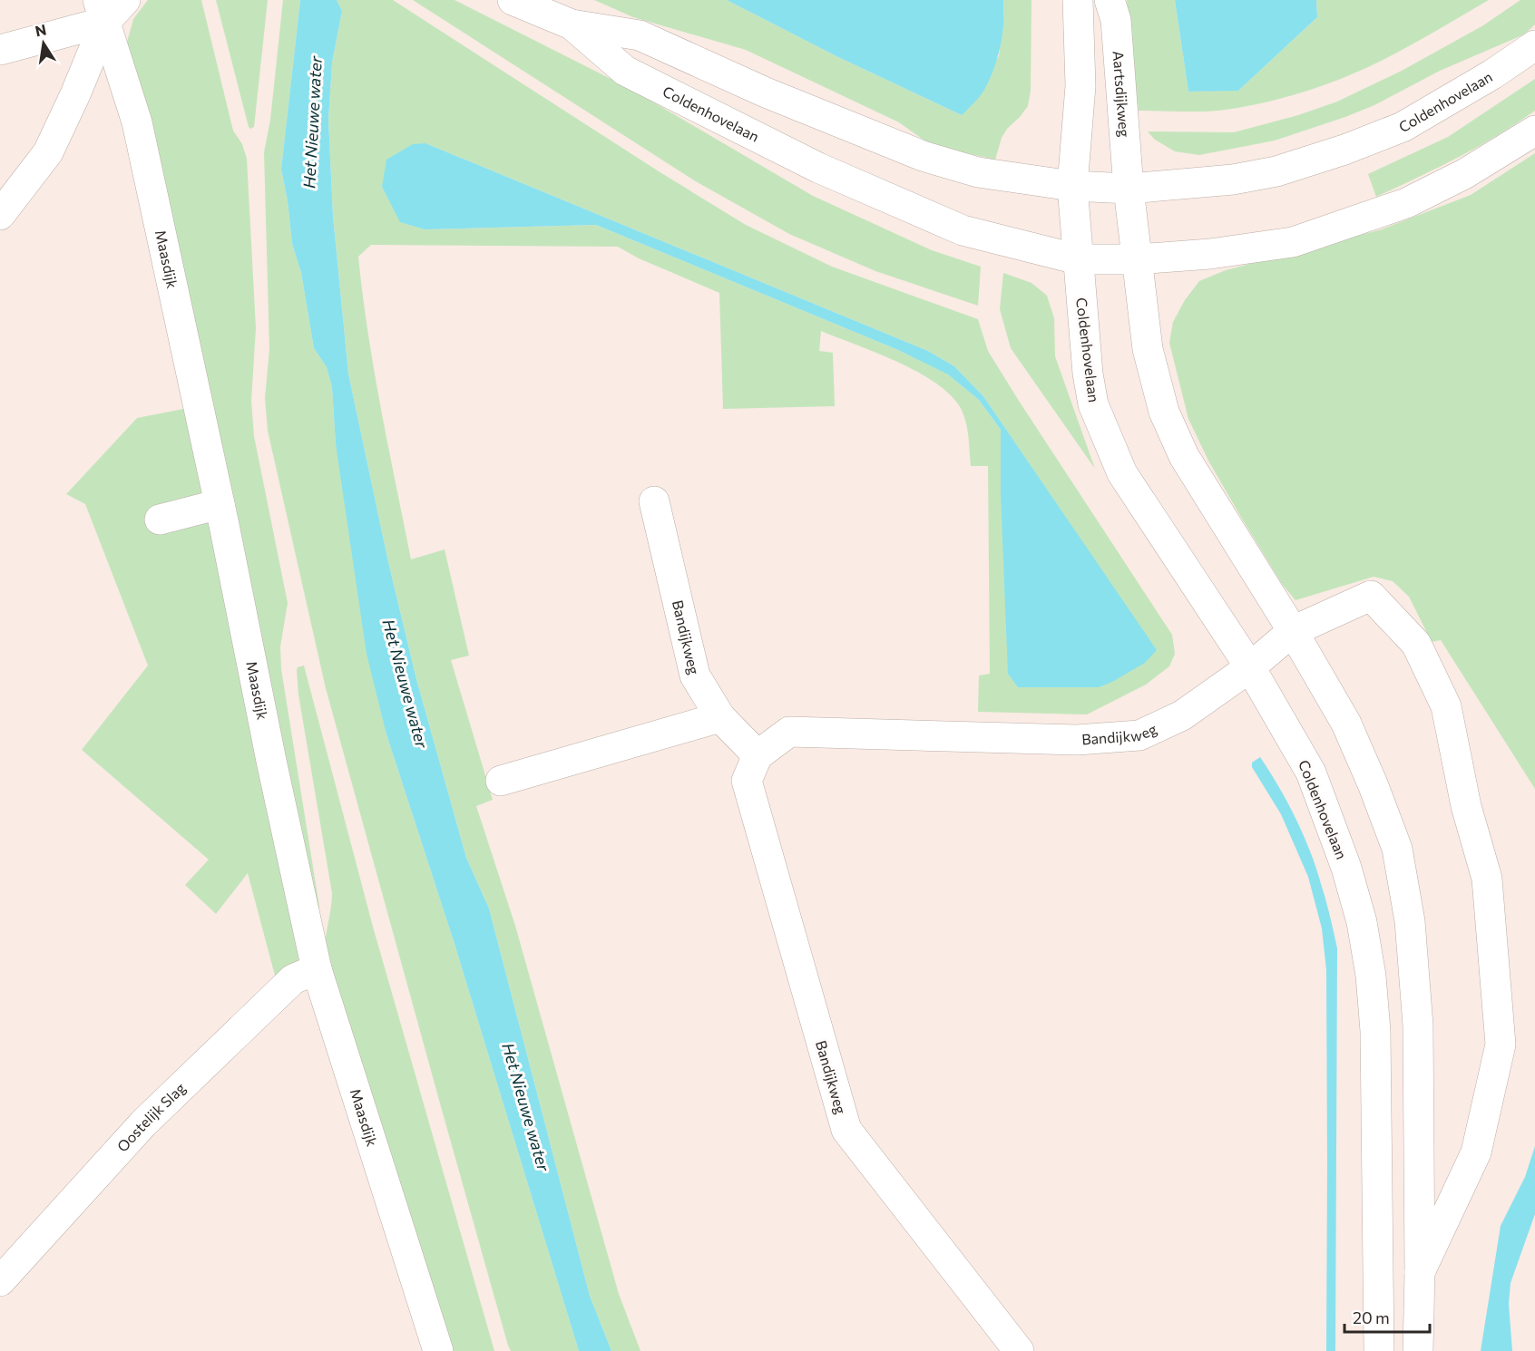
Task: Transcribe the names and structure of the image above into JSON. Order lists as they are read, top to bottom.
{
  "streets": {
    "street": [
      "Aartsdijkweg",
      "Coldenhovelaan",
      "Maasdijk",
      "Bandijkweg",
      "Oostelijk Slag"
    ]
  },
  "crossings": [
    ["Aartsdijkweg", "Coldenhovelaan"],
    ["Coldenhovelaan", "Bandijkweg"],
    ["Maasdijk", "Oostelijk Slag"]
  ],
  "water": ["Het Nieuwe water"],
  "scale_bar": "20 m",
  "north": "top"
}
